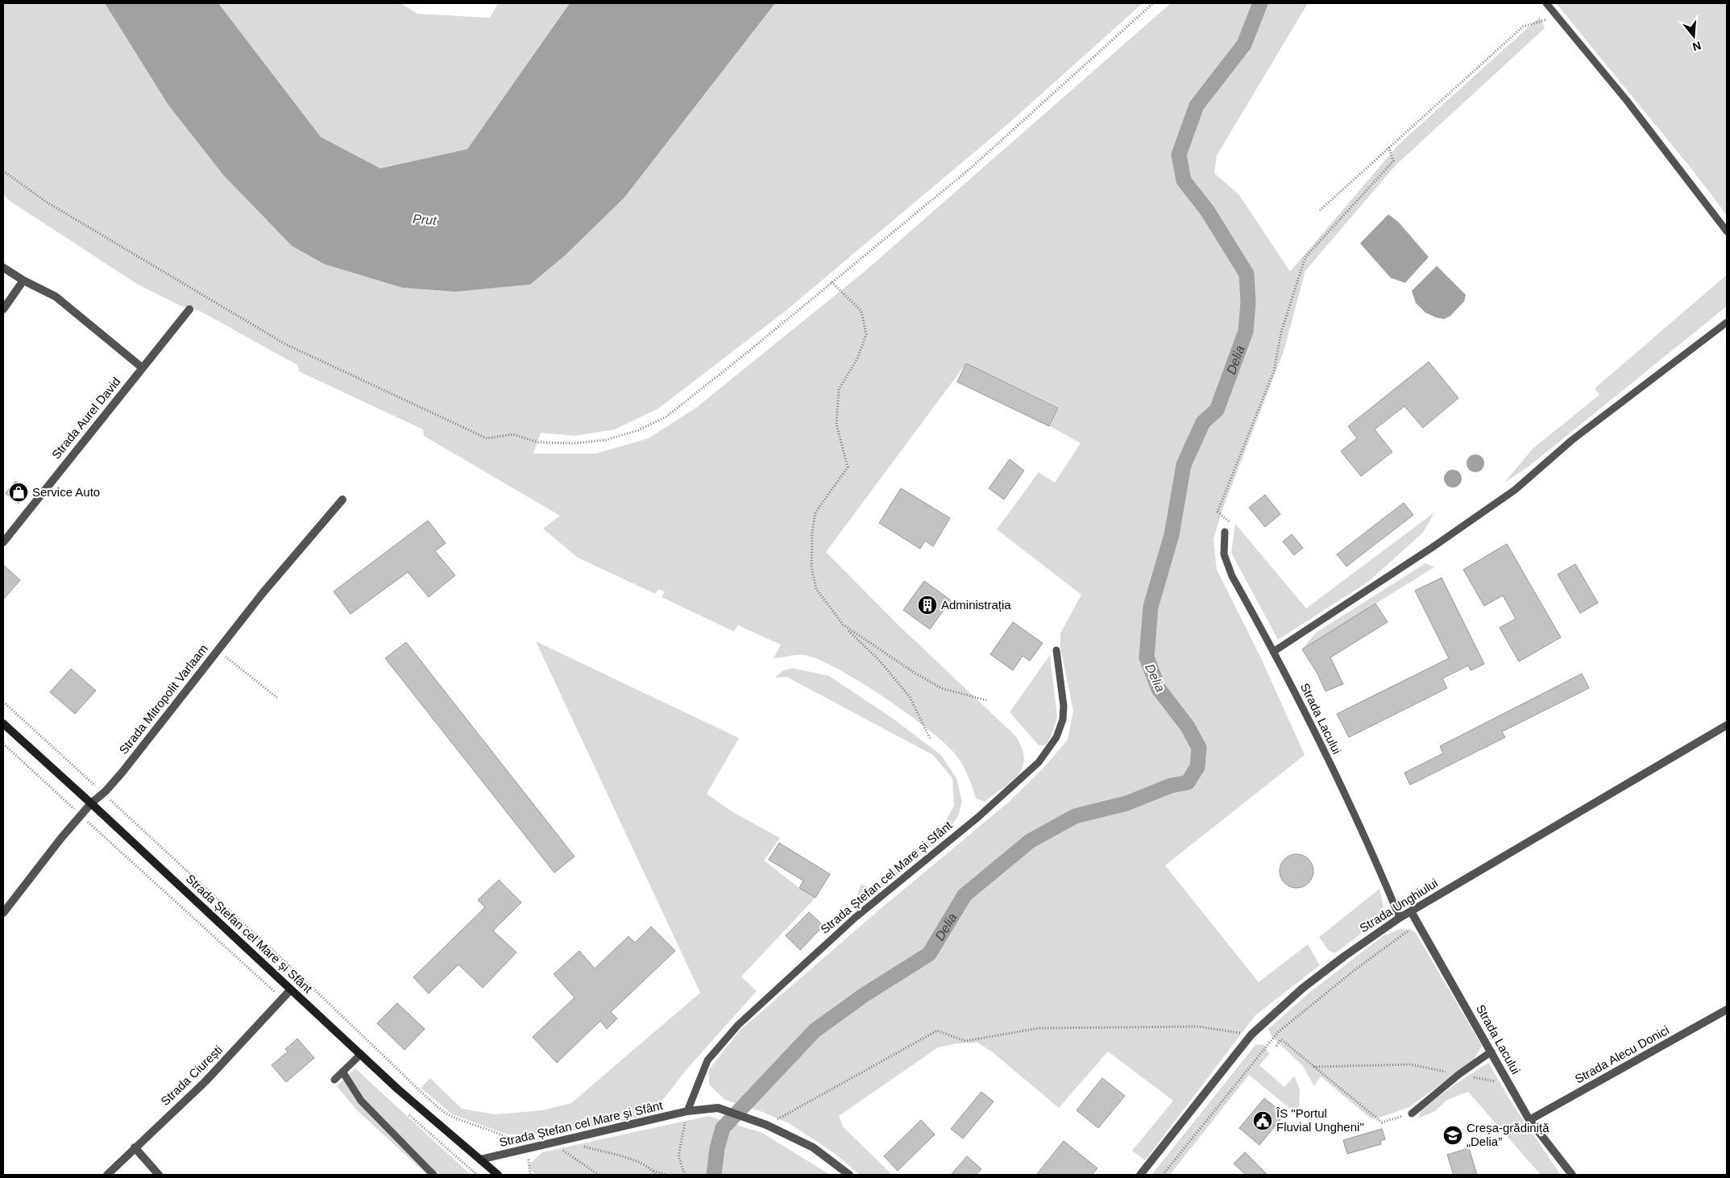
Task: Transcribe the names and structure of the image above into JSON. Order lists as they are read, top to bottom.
{
  "streets": {
    "main road": ["Strada Ștefan cel Mare și Sfânt"],
    "street": [
      "Strada Aurel David",
      "Strada Mitropolit Varlaam",
      "Strada Lacului",
      "Strada Unghiului",
      "Strada Alecu Donici",
      "Strada Ciurești"
    ]
  },
  "crossings": [
    ["Strada Mitropolit Varlaam", "Strada Ștefan cel Mare și Sfânt"],
    ["Strada Lacului", "Strada Unghiului"],
    ["Strada Lacului", "Strada Alecu Donici"],
    ["Strada Ștefan cel Mare și Sfânt", "Strada Ciurești"]
  ],
  "water": ["Prut", "Delia"],
  "places": {
    "shop": ["Service Auto"],
    "building": ["Administrația"],
    "public building": ["ÎS \"Portul Fluvial Ungheni\""],
    "school or university": ["Creșa-grădiniță „Delia”"]
  },
  "north": "bottom"
}
